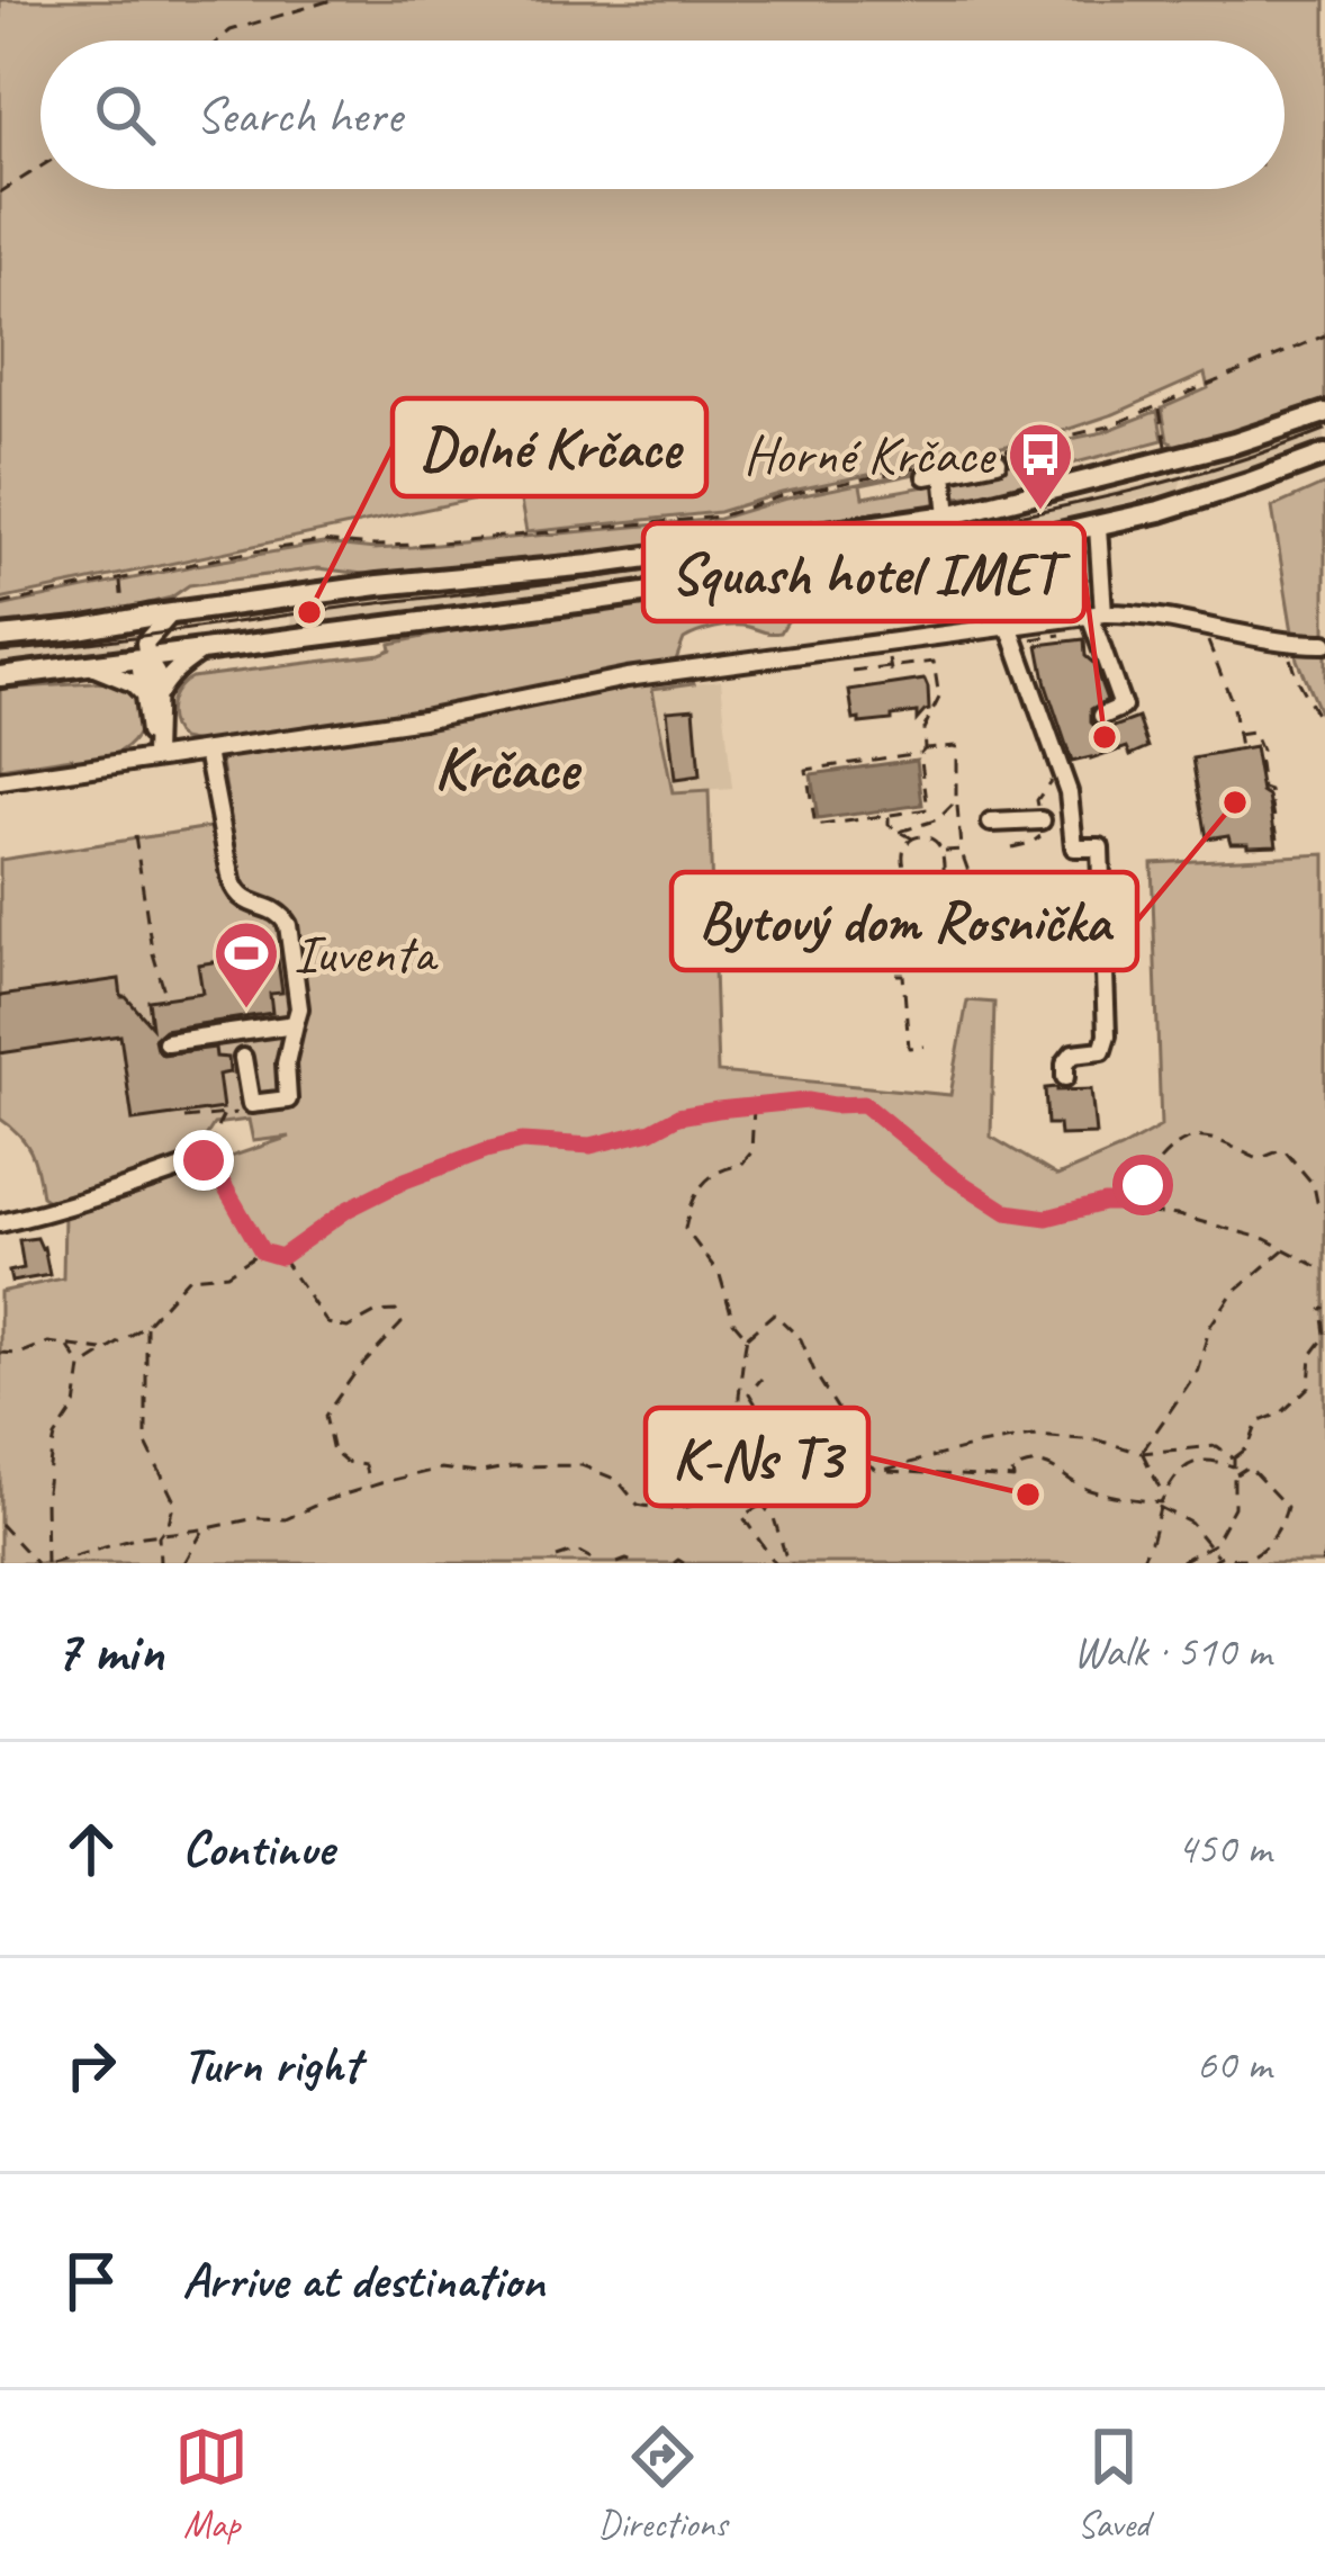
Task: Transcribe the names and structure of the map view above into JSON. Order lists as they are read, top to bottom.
{
  "districts": ["Krčace"],
  "places": {
    "bus stop": ["Horné Krčace"],
    "other": [
      "Dolné Krčace",
      "Squash hotel IMET",
      "Bytový dom Rosnička",
      "K-Ns T3"
    ],
    "sports": ["Iuventa"]
  },
  "page": {
    "search": "Search here",
    "heading": ["7 min", "Walk · 510 m"],
    "list": [
      ["Continue", "450 m"],
      ["Turn right", "60 m"],
      "Arrive at destination"
    ],
    "nav": ["Map", "Directions", "Saved"]
  }
}
